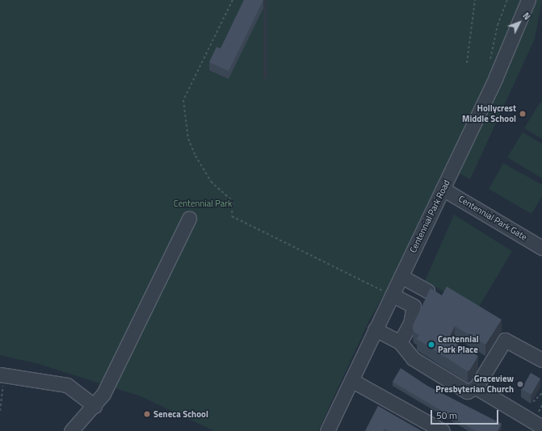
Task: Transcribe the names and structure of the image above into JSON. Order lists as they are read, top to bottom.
{
  "streets": {
    "street": ["Centennial Park Road", "Centennial Park Gate"]
  },
  "crossings": [
    ["Centennial Park Road", "Centennial Park Gate"]
  ],
  "parks": ["Centennial Park"],
  "places": [
    "Hollycrest Middle School",
    "Centennial Park Place",
    "Graceview Presbyterian Church",
    "Seneca School"
  ],
  "scale_bar": "50 m",
  "north": "top right"
}
